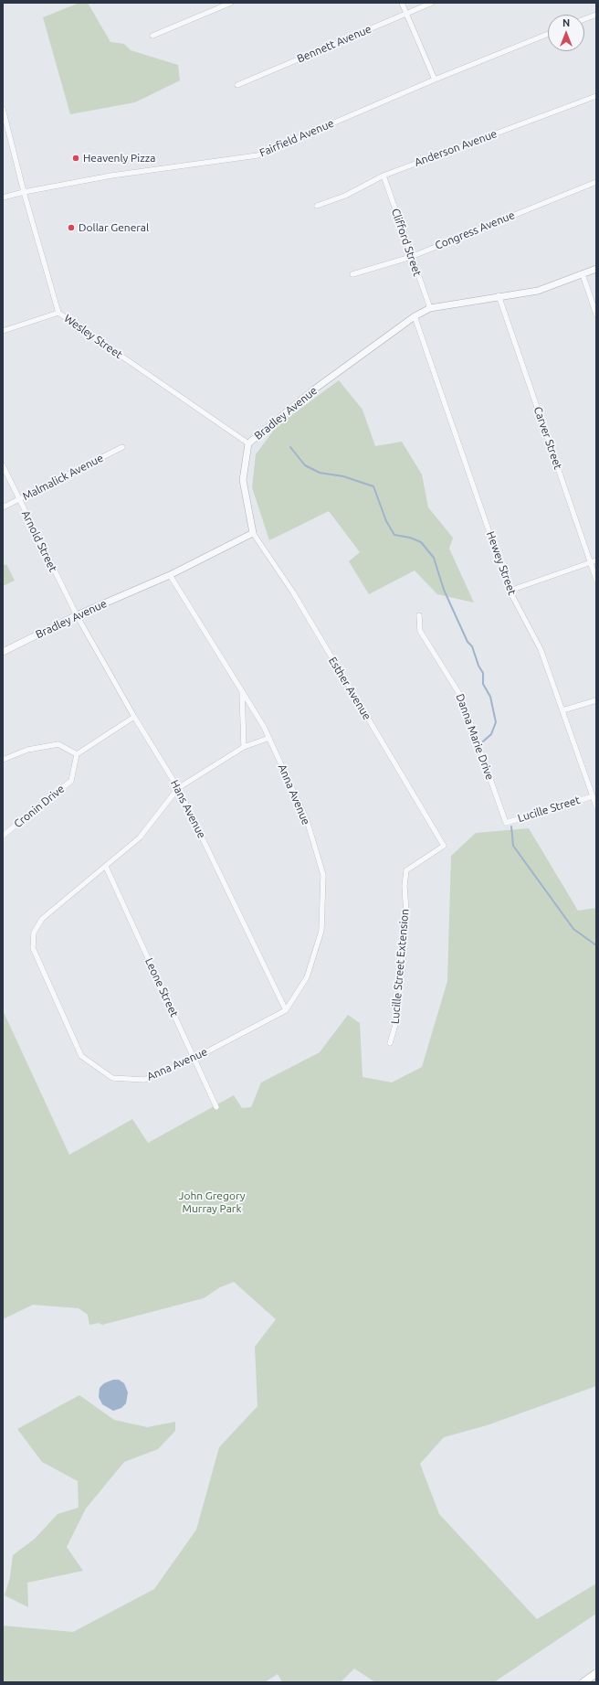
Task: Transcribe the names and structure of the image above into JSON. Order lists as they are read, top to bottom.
{
  "streets": {
    "street": [
      "Bennett Avenue",
      "Fairfield Avenue",
      "Anderson Avenue",
      "Congress Avenue",
      "Clifford Street",
      "Wesley Street",
      "Bradley Avenue",
      "Carver Street",
      "Malmalick Avenue",
      "Arnold Street",
      "Hewey Street",
      "Esther Avenue",
      "Danna Marie Drive",
      "Anna Avenue",
      "Cronin Drive",
      "Hans Avenue",
      "Lucille Street",
      "Lucille Street Extension",
      "Leone Street"
    ]
  },
  "crossings": [
    ["Fairfield Avenue", "Wesley Street"],
    ["Anderson Avenue", "Clifford Street"],
    ["Congress Avenue", "Clifford Street"],
    ["Clifford Street", "Bradley Avenue"],
    ["Wesley Street", "Bradley Avenue"],
    ["Bradley Avenue", "Carver Street"],
    ["Bradley Avenue", "Arnold Street"],
    ["Bradley Avenue", "Hewey Street"],
    ["Bradley Avenue", "Esther Avenue"],
    ["Bradley Avenue", "Anna Avenue"],
    ["Bradley Avenue", "Hans Avenue"],
    ["Malmalick Avenue", "Arnold Street"],
    ["Arnold Street", "Hans Avenue"],
    ["Hewey Street", "Lucille Street"],
    ["Esther Avenue", "Lucille Street Extension"],
    ["Danna Marie Drive", "Lucille Street"],
    ["Anna Avenue", "Hans Avenue"],
    ["Anna Avenue", "Leone Street"]
  ],
  "parks": ["John Gregory Murray Park"],
  "places": ["Heavenly Pizza", "Dollar General"],
  "north": "top"
}
